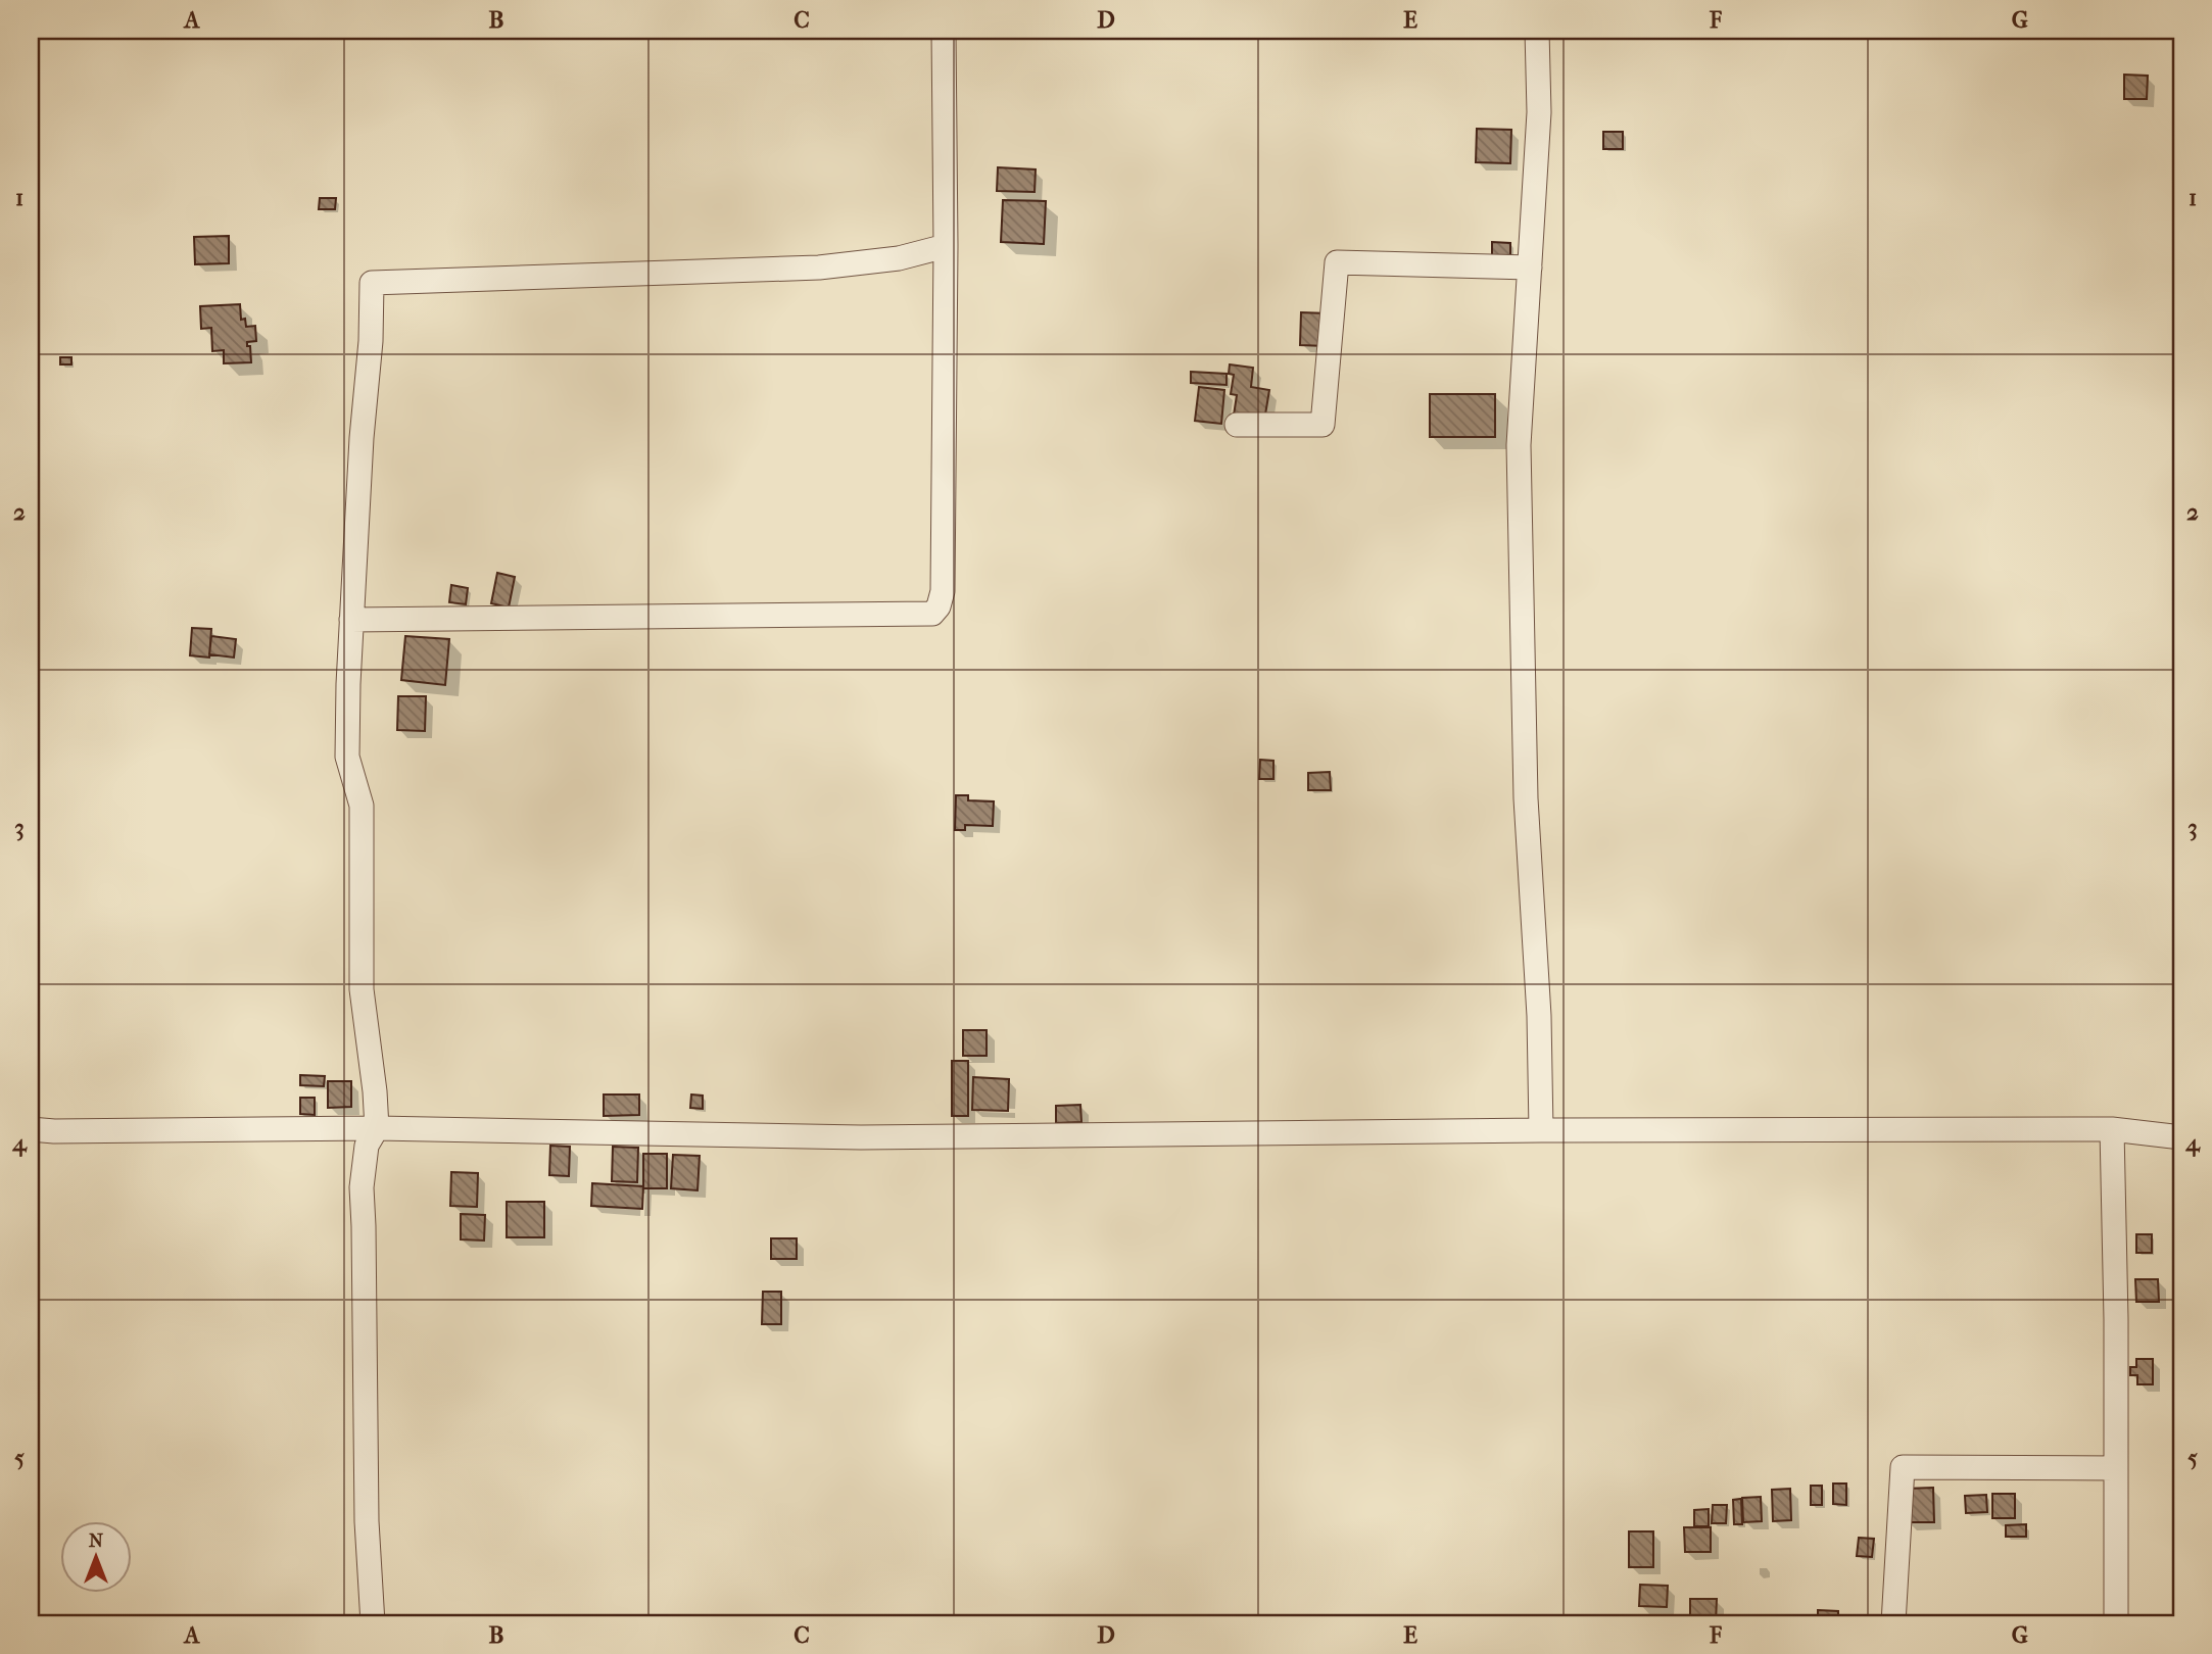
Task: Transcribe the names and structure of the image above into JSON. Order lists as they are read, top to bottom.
{
  "north": "top",
  "grid": {
    "columns": [
      "A",
      "B",
      "C",
      "D",
      "E",
      "F",
      "G"
    ],
    "rows": [
      "1",
      "2",
      "3",
      "4",
      "5"
    ]
  }
}
